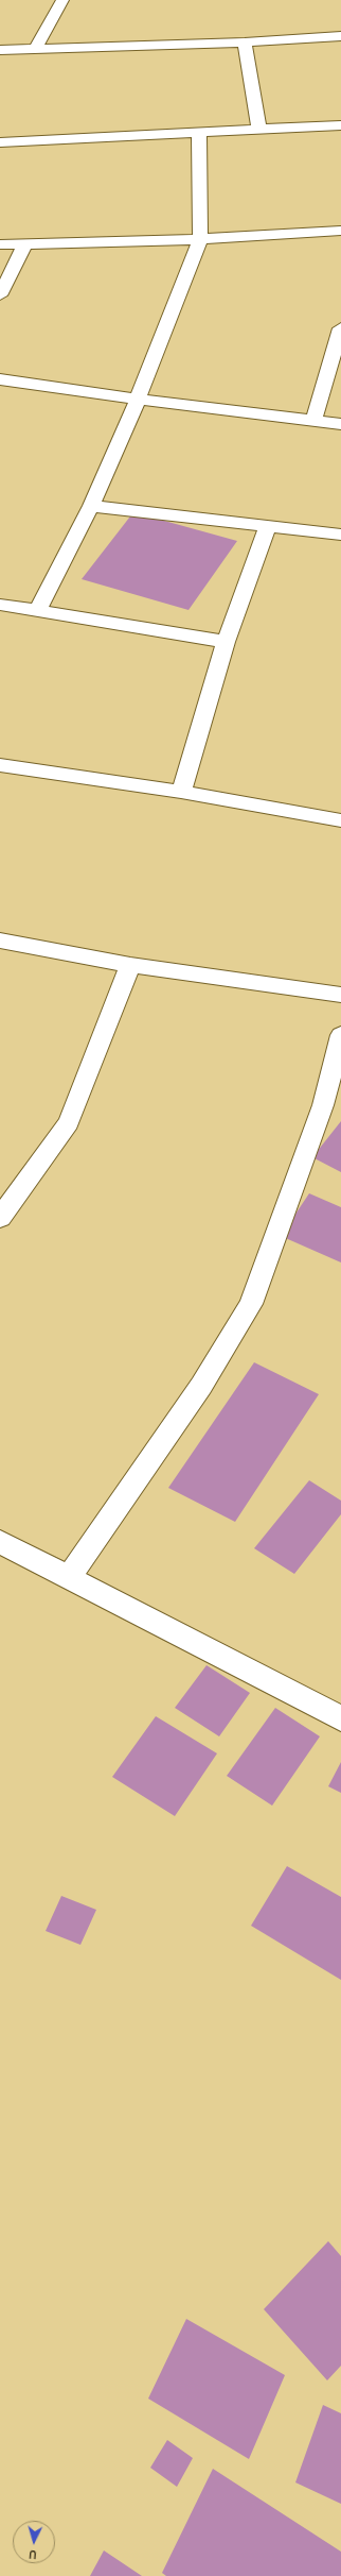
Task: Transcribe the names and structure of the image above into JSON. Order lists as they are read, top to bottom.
{
  "north": "bottom"
}
